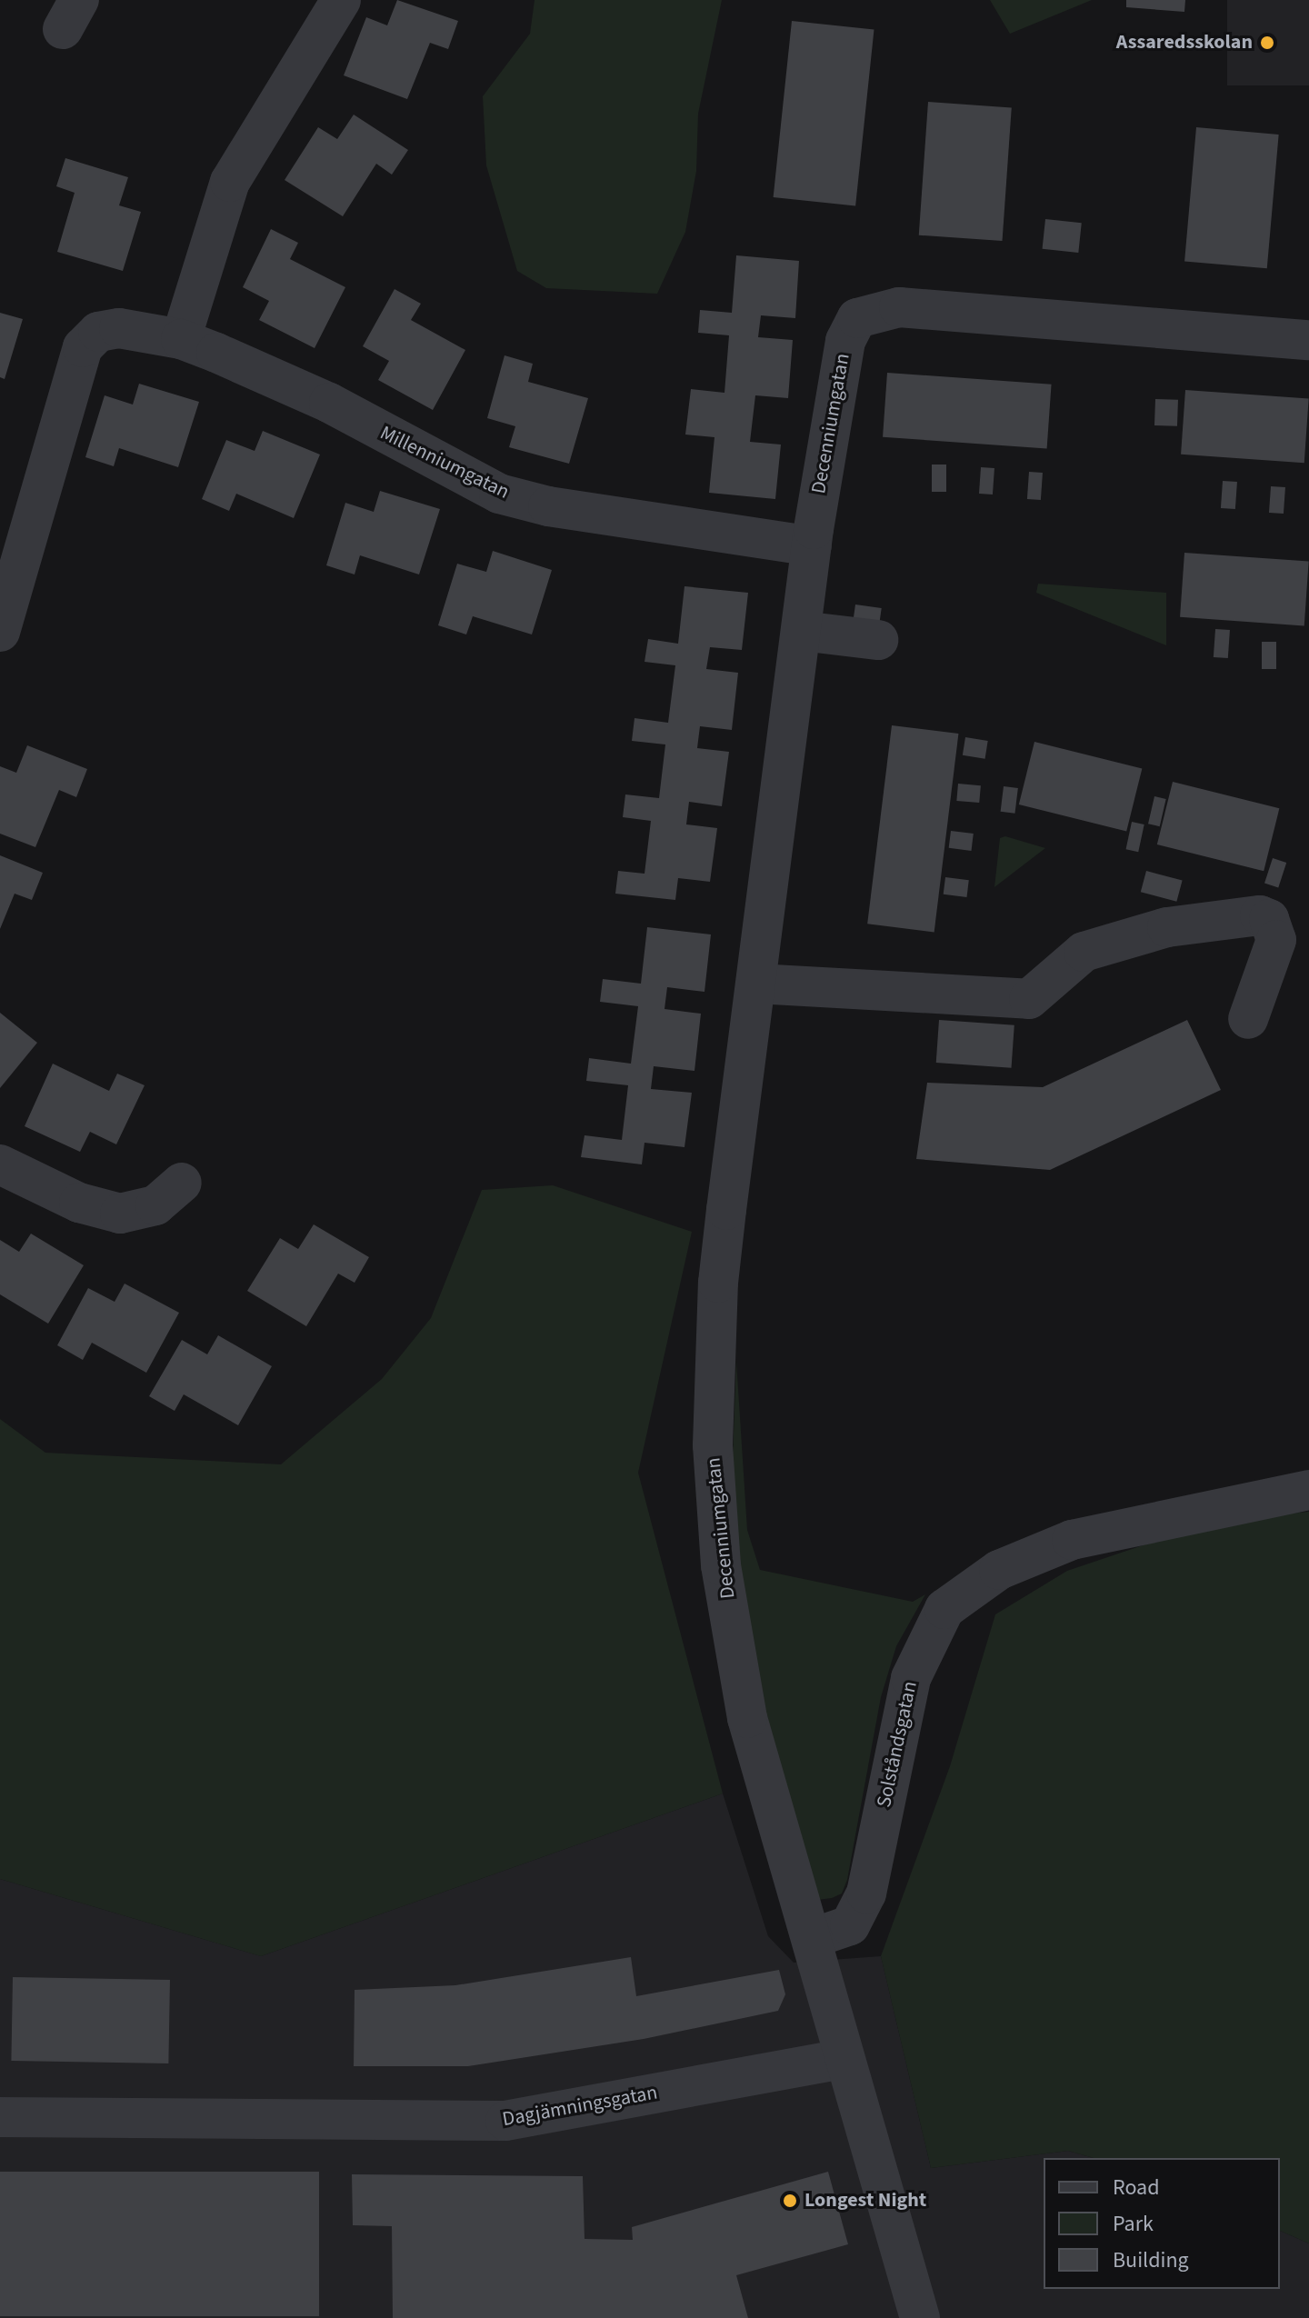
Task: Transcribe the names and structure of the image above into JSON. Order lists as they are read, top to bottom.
{
  "streets": {
    "street": [
      "Decenniumgatan",
      "Millenniumgatan",
      "Solståndsgatan",
      "Dagjämningsgatan"
    ]
  },
  "crossings": [
    ["Decenniumgatan", "Millenniumgatan"],
    ["Decenniumgatan", "Solståndsgatan"],
    ["Decenniumgatan", "Dagjämningsgatan"]
  ],
  "places": ["Assaredsskolan", "Longest Night"],
  "legend": ["Road", "Park", "Building"]
}
